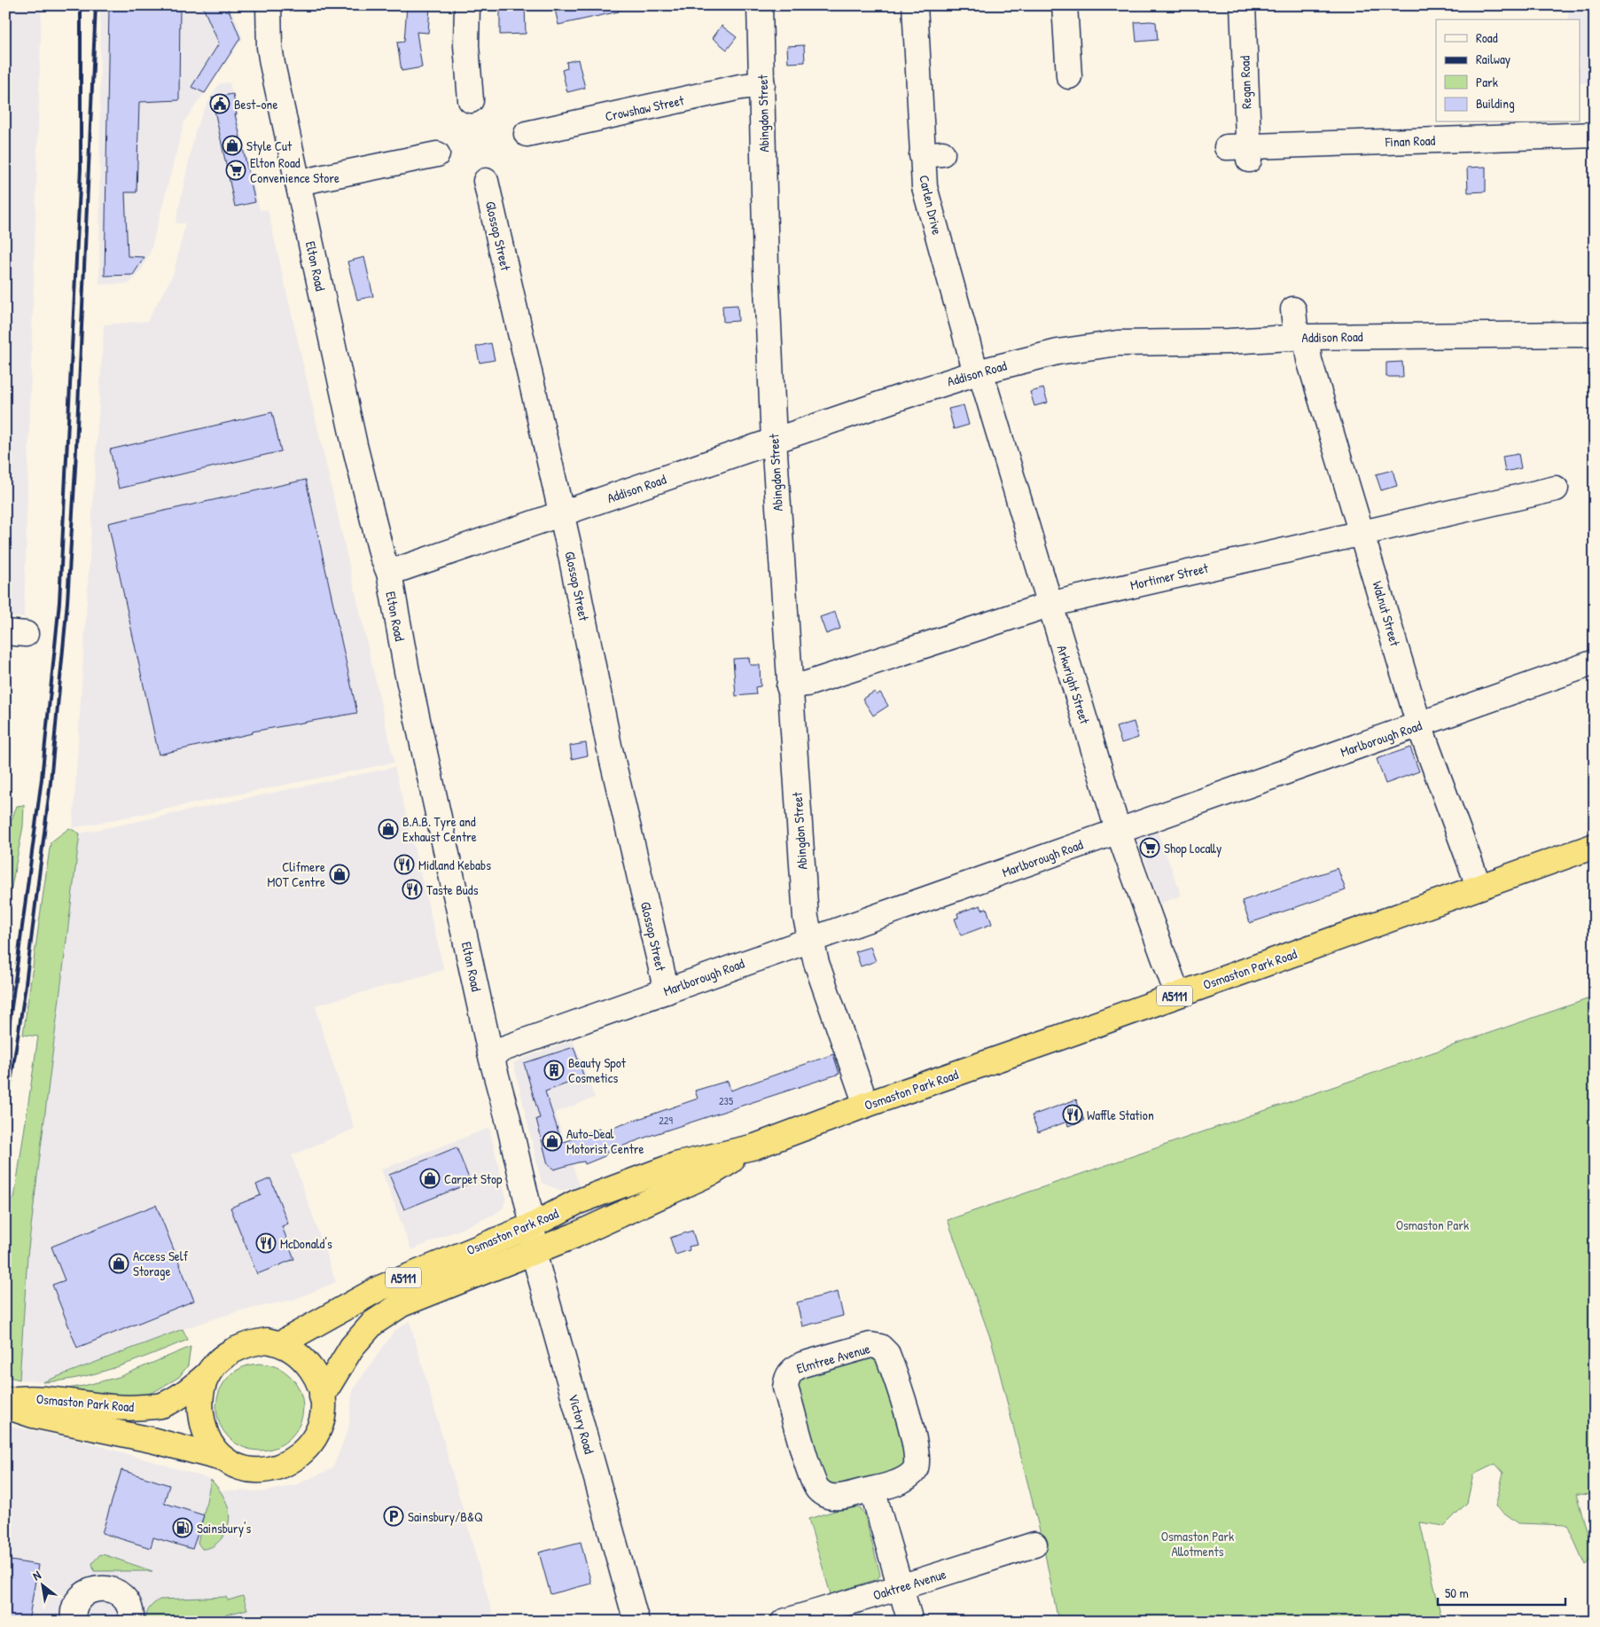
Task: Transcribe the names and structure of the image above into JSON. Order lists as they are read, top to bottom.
{
  "streets": {
    "highway": ["Osmaston Park Road", "A5111"],
    "street": [
      "Regan Road",
      "Crowshaw Street",
      "Abingdon Street",
      "Finan Road",
      "Carlen Drive",
      "Glossop Street",
      "Elton Road",
      "Addison Road",
      "Mortimer Street",
      "Walnut Street",
      "Arkwright Street",
      "Marlborough Road",
      "Elmtree Avenue",
      "Victory Road",
      "Oaktree Avenue"
    ]
  },
  "crossings": [
    ["Regan Road", "Finan Road"],
    ["Crowshaw Street", "Abingdon Street"],
    ["Abingdon Street", "Addison Road"],
    ["Abingdon Street", "Mortimer Street"],
    ["Abingdon Street", "Marlborough Road"],
    ["Abingdon Street", "Osmaston Park Road"],
    ["Carlen Drive", "Addison Road"],
    ["Carlen Drive", "Arkwright Street"],
    ["Glossop Street", "Addison Road"],
    ["Glossop Street", "Marlborough Road"],
    ["Elton Road", "Addison Road"],
    ["Elton Road", "Marlborough Road"],
    ["Elton Road", "Osmaston Park Road"],
    ["Elton Road", "Victory Road"],
    ["Addison Road", "Walnut Street"],
    ["Addison Road", "Arkwright Street"],
    ["Mortimer Street", "Walnut Street"],
    ["Mortimer Street", "Arkwright Street"],
    ["Walnut Street", "Marlborough Road"],
    ["Walnut Street", "Osmaston Park Road"],
    ["Arkwright Street", "Marlborough Road"],
    ["Arkwright Street", "Osmaston Park Road"],
    ["Osmaston Park Road", "Victory Road"]
  ],
  "parks": ["Osmaston Park", "Osmaston Park Allotments"],
  "places": {
    "public building": ["Best-one"],
    "shop": [
      "Style Cut",
      "B.A.B. Tyre and Exhaust Centre",
      "Clifmere MOT Centre",
      "Auto-Deal Motorist Centre",
      "Carpet Stop",
      "Access Self Storage"
    ],
    "supermarket": ["Elton Road Convenience Store", "Shop Locally"],
    "restaurant": [
      "Midland Kebabs",
      "Taste Buds",
      "Waffle Station",
      "McDonald's"
    ],
    "building": ["Beauty Spot Cosmetics"],
    "parking": ["Sainsbury/B&Q"],
    "fuel station": ["Sainsbury's"]
  },
  "house_numbers": ["235", "229"],
  "legend": [
    "Road",
    "Railway",
    "Park",
    "Building"
  ],
  "scale_bar": "50 m",
  "north": "top left"
}
